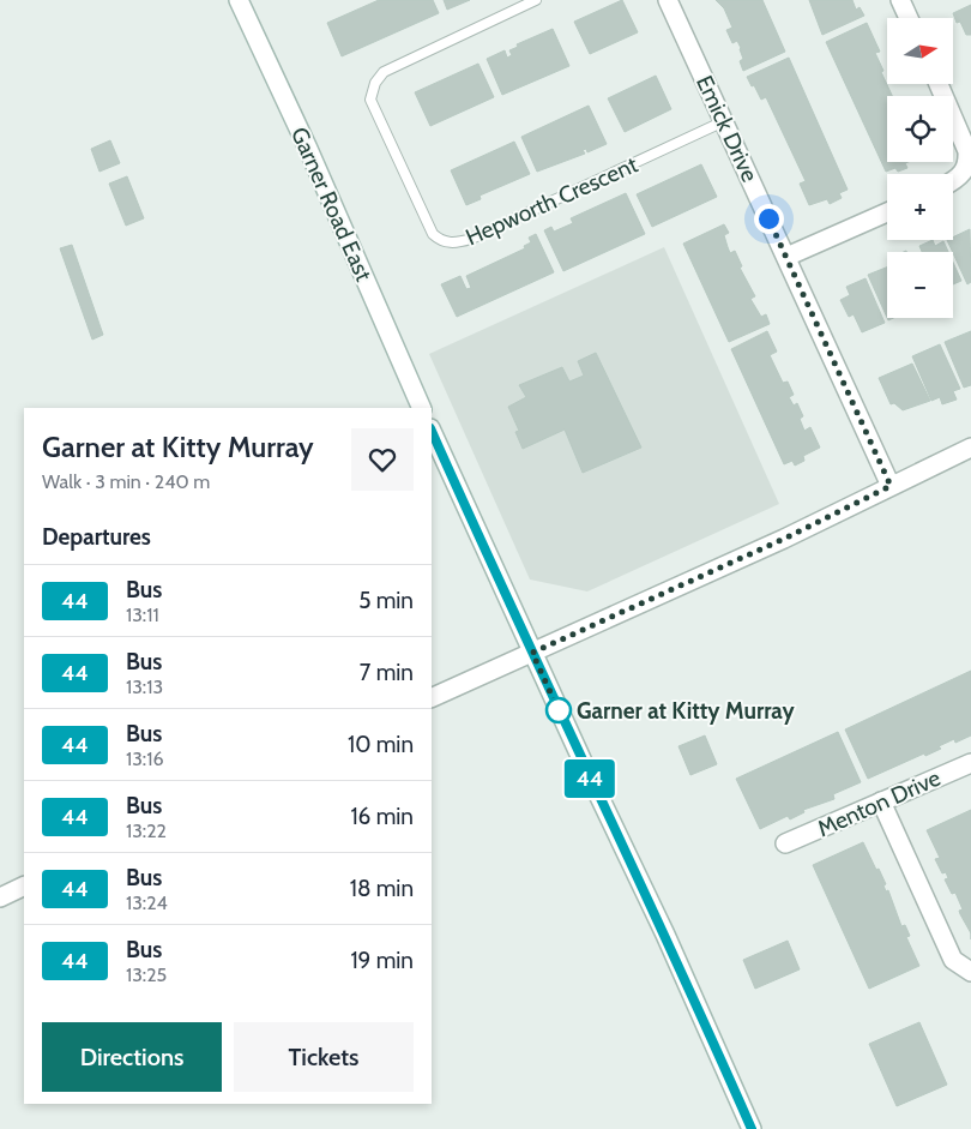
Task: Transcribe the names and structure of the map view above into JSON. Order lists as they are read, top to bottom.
{
  "streets": {
    "street": ["Emick Drive", "Garner Road East", "Menton Drive"],
    "lane": ["Hepworth Crescent"]
  },
  "crossings": [
    ["Emick Drive", "Hepworth Crescent"]
  ],
  "places": ["Garner at Kitty Murray"],
  "lines": ["bus line 44"],
  "north": "right",
  "page": {
    "on_map": "44",
    "map_buttons": ["+", "−"],
    "heading": [
      ["Garner at Kitty Murray", "Walk · 3 min · 240 m"],
      "Departures"
    ],
    "list": [
      {
        "mark": "44",
        "name": "Bus",
        "note": "13:11",
        "value": "5 min"
      },
      {
        "mark": "44",
        "name": "Bus",
        "note": "13:13",
        "value": "7 min"
      },
      {
        "mark": "44",
        "name": "Bus",
        "note": "13:16",
        "value": "10 min"
      },
      {
        "mark": "44",
        "name": "Bus",
        "note": "13:22",
        "value": "16 min"
      },
      {
        "mark": "44",
        "name": "Bus",
        "note": "13:24",
        "value": "18 min"
      },
      {
        "mark": "44",
        "name": "Bus",
        "note": "13:25",
        "value": "19 min"
      }
    ],
    "buttons": ["Directions", "Tickets"]
  }
}
